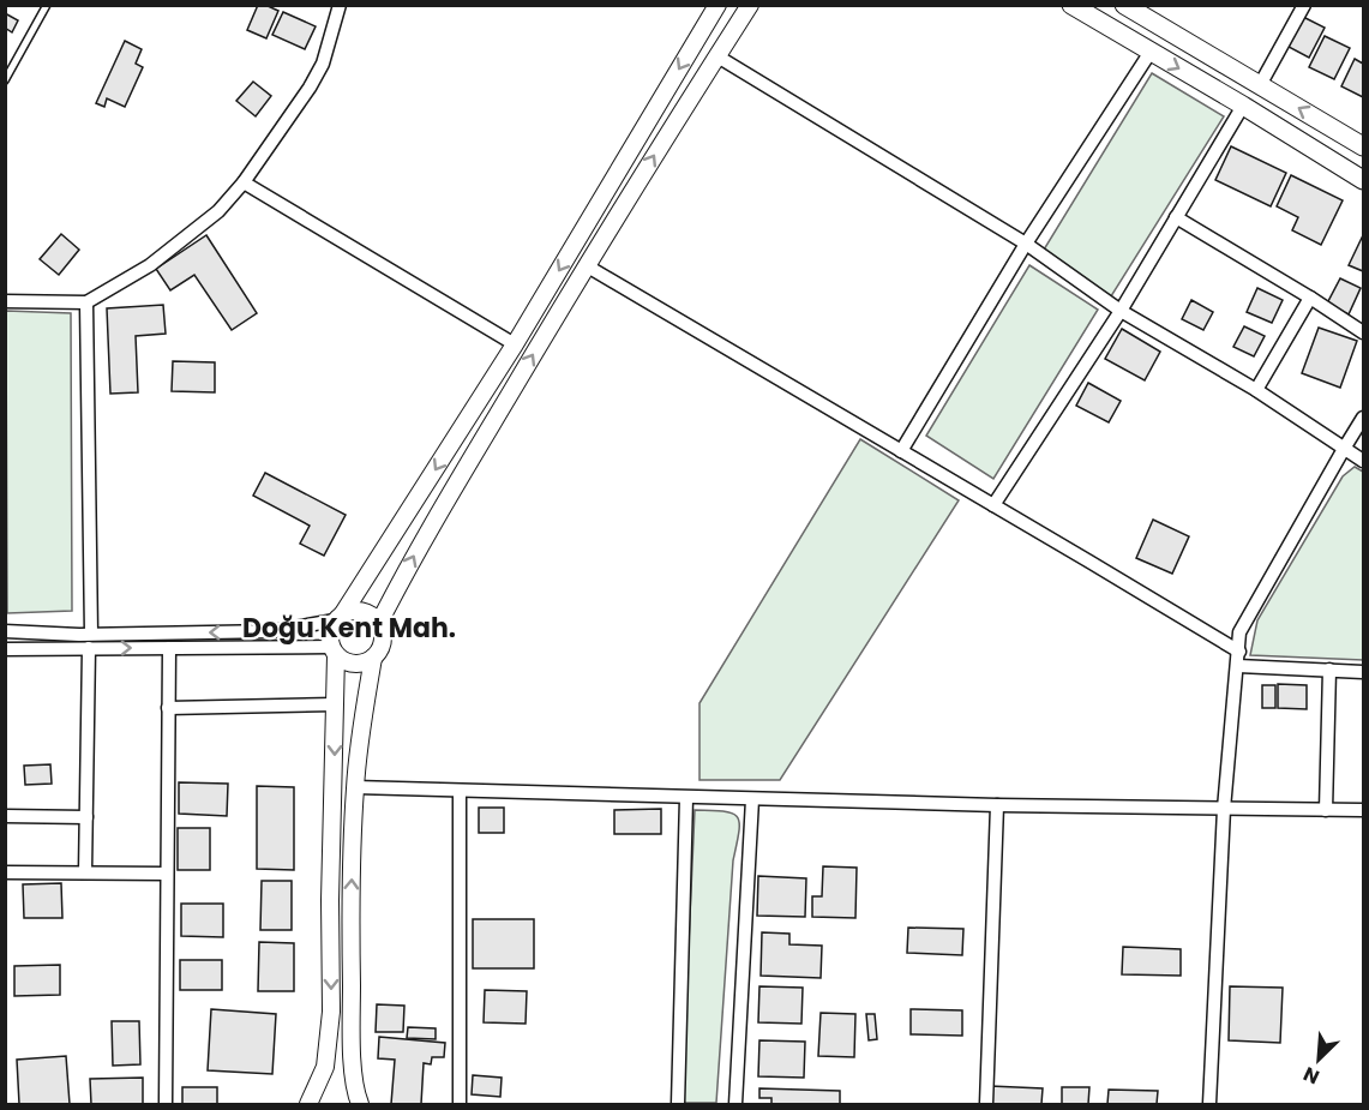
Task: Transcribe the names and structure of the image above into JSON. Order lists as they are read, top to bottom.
{
  "districts": ["Doğu Kent Mah."],
  "north": "bottom left"
}
